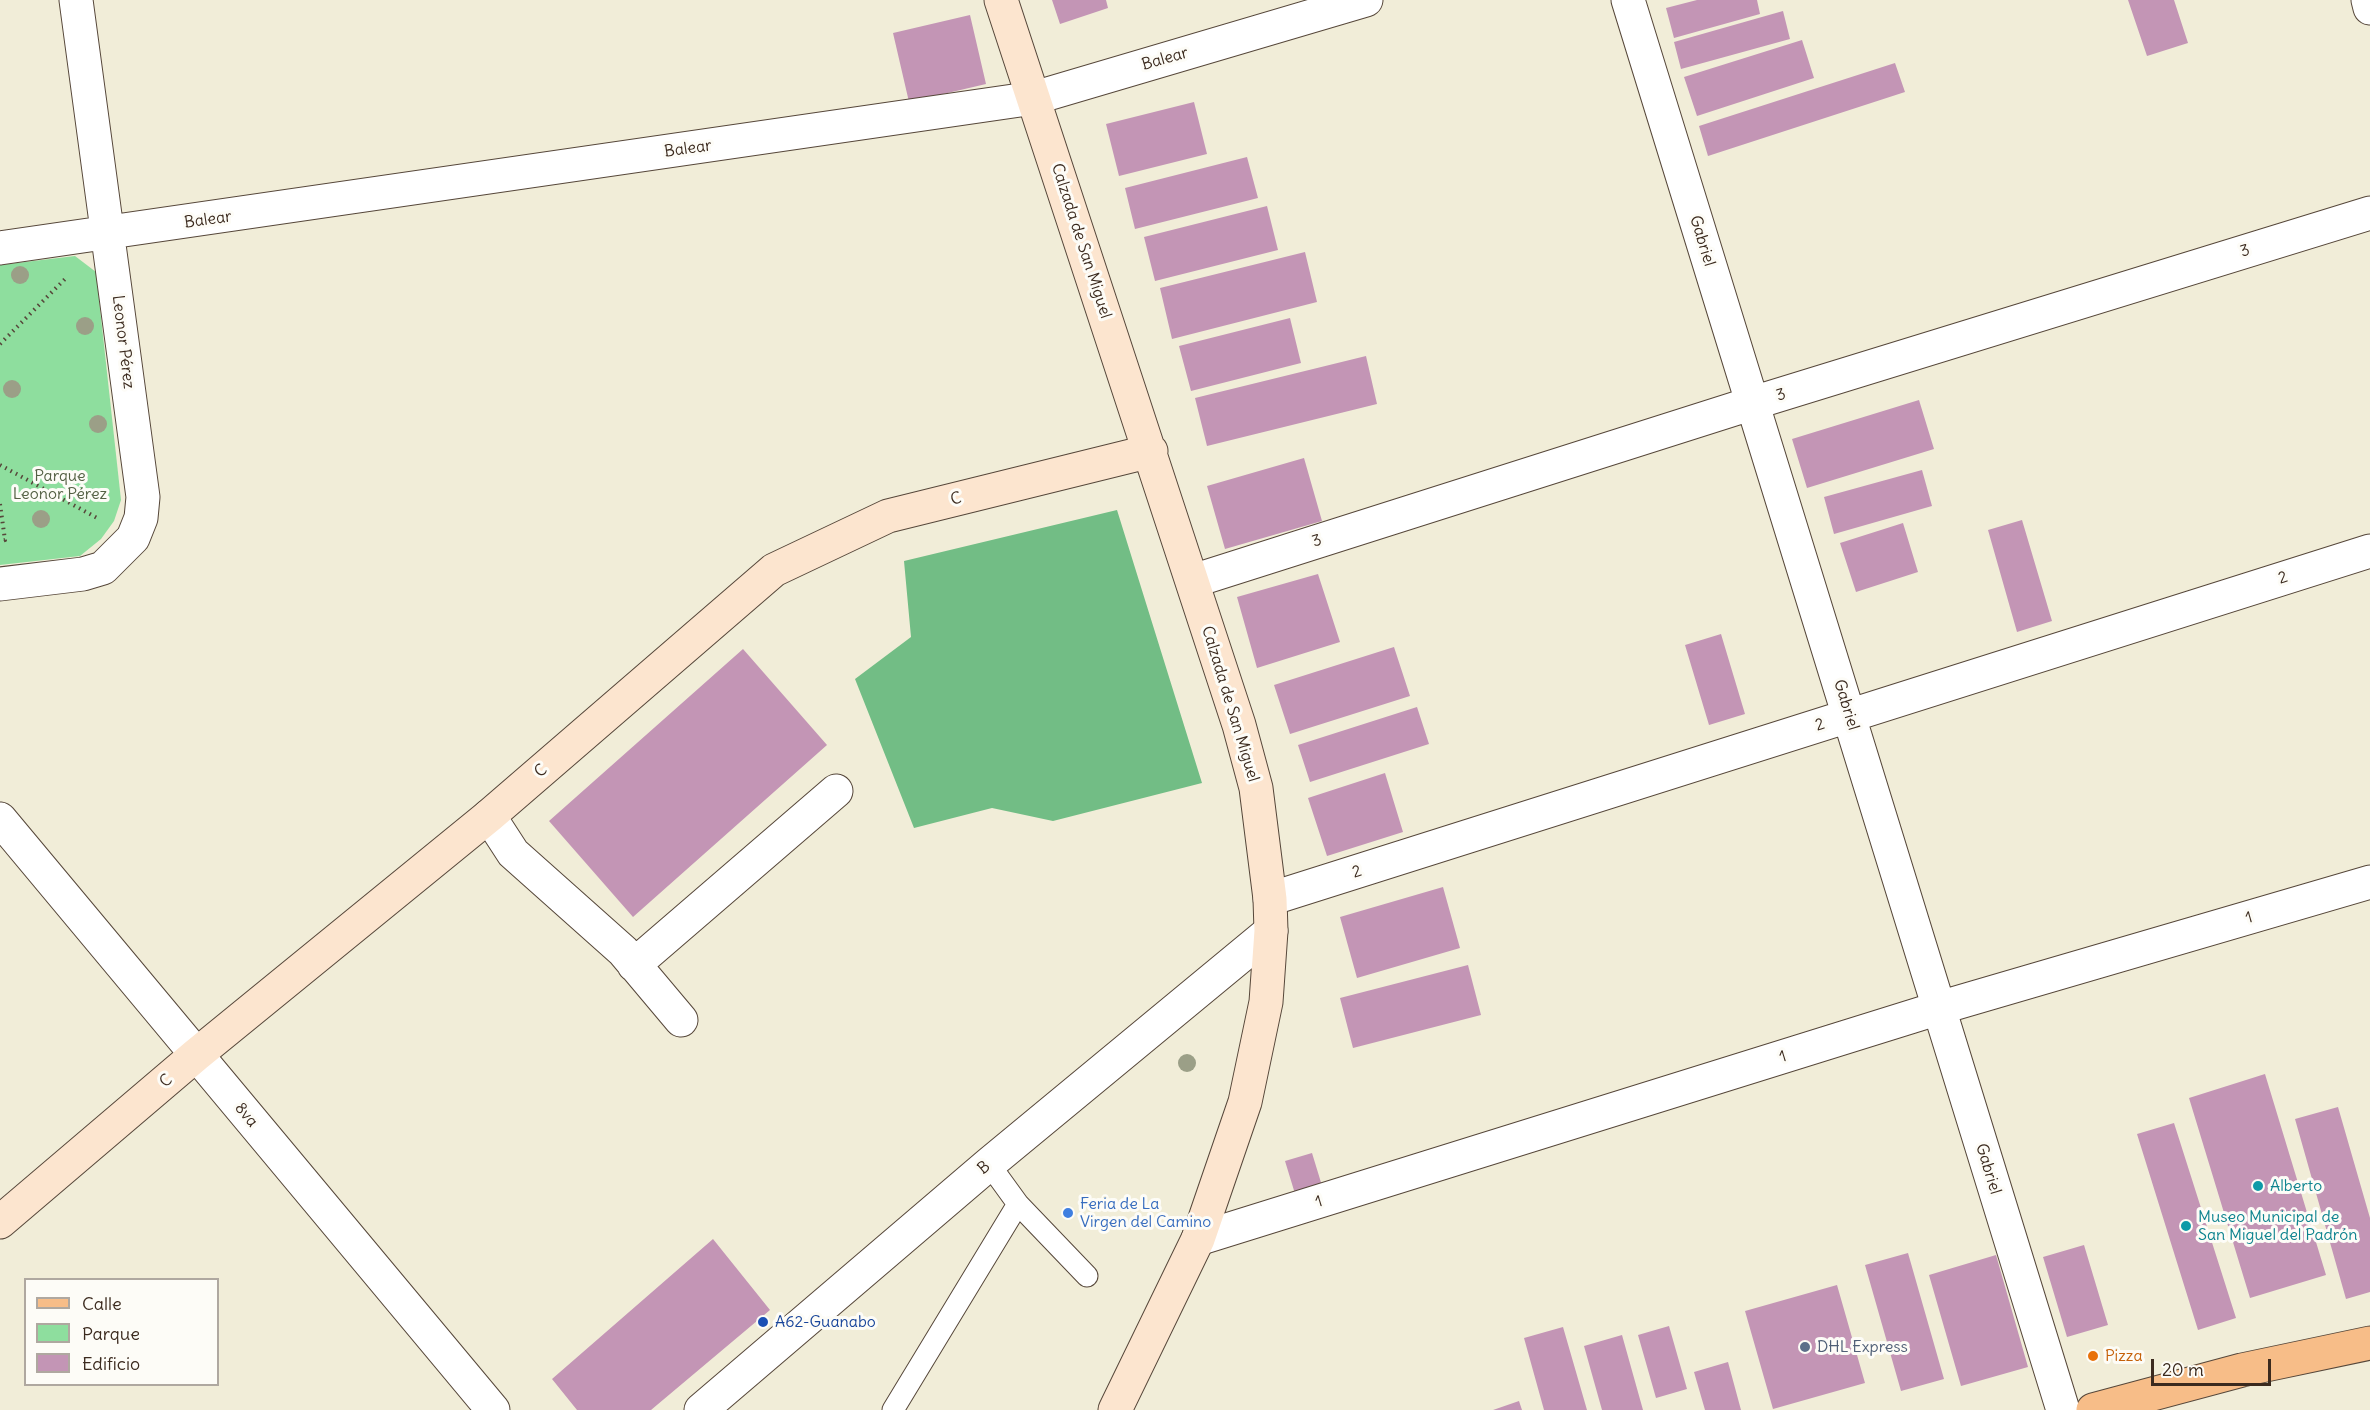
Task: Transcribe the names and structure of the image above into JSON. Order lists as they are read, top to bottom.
{
  "streets": {
    "main road": ["Calzada de San Miguel", "C"],
    "street": [
      "Balear",
      "Gabriel",
      "3",
      "Leonor Pérez",
      "2",
      "1",
      "8va",
      "B"
    ]
  },
  "crossings": [
    ["Balear", "Calzada de San Miguel"],
    ["Balear", "Leonor Pérez"],
    ["Calzada de San Miguel", "3"],
    ["Calzada de San Miguel", "C"],
    ["Calzada de San Miguel", "2"],
    ["Calzada de San Miguel", "1"],
    ["Calzada de San Miguel", "B"],
    ["Gabriel", "3"],
    ["Gabriel", "2"],
    ["Gabriel", "1"],
    ["C", "8va"],
    ["2", "B"]
  ],
  "parks": ["Parque Leonor Pérez"],
  "places": [
    "Alberto",
    "Feria de La Virgen del Camino",
    "Museo Municipal de San Miguel del Padrón",
    "A62-Guanabo",
    "DHL Express",
    "Pizza"
  ],
  "legend": ["Calle", "Parque", "Edificio"],
  "scale_bar": "20 m"
}
